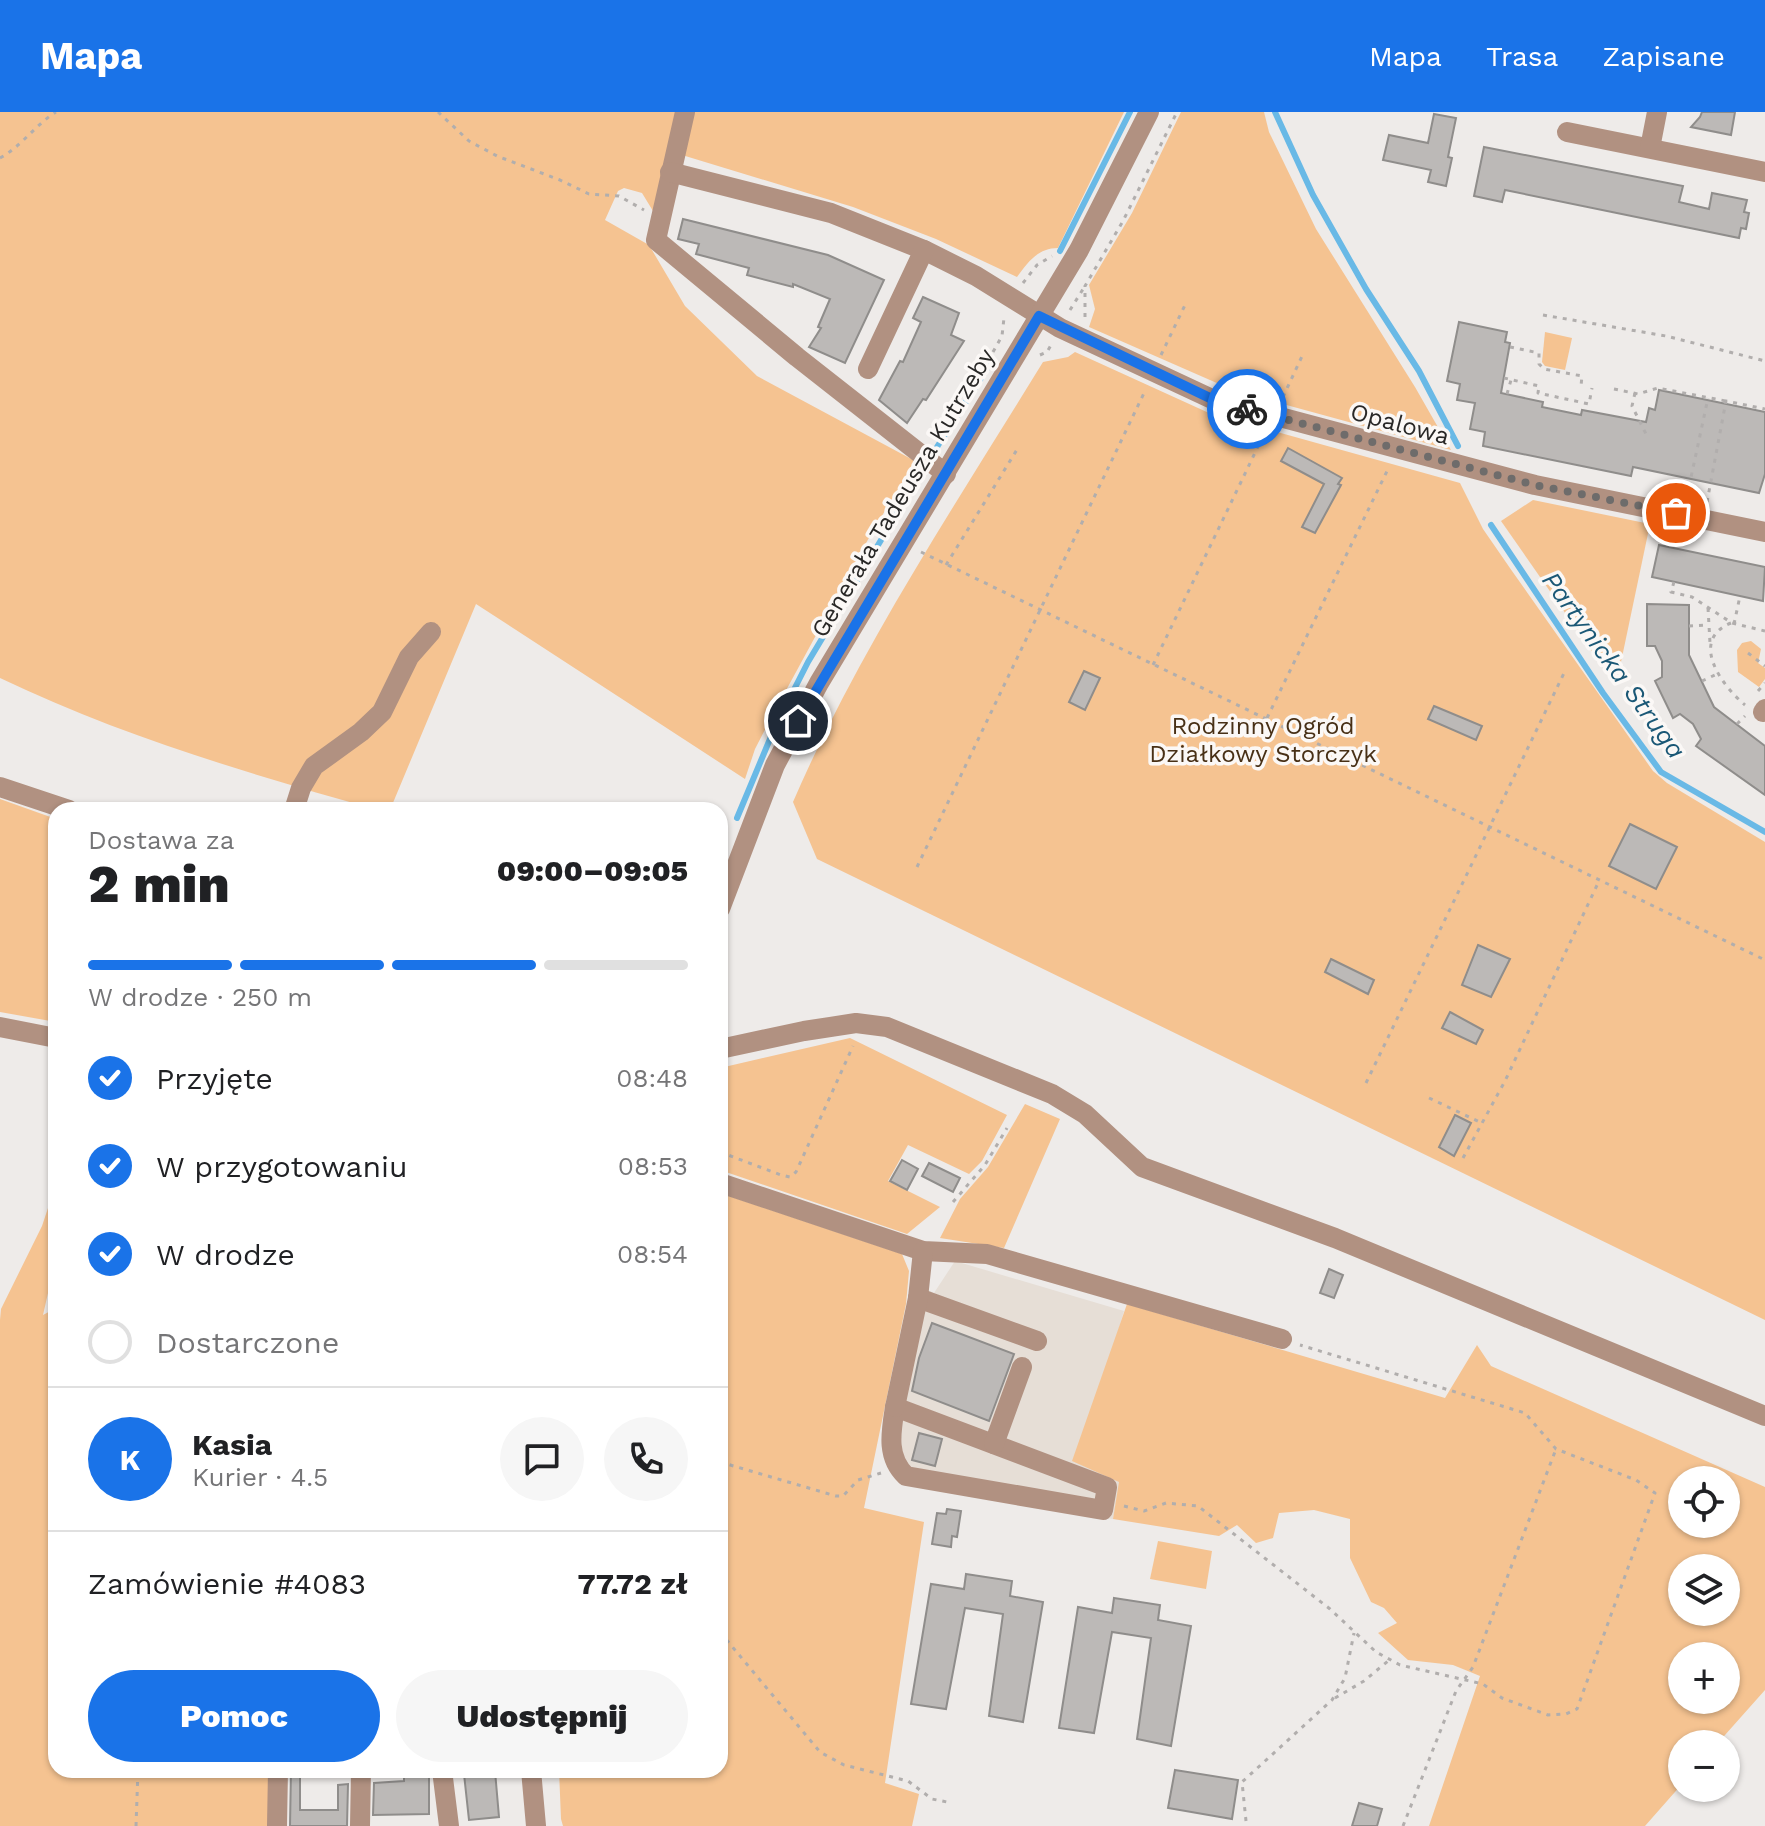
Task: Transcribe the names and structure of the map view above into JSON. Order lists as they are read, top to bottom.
{
  "streets": {
    "street": ["Opalowa", "Generała Tadeusza Kutrzeby"]
  },
  "crossings": [
    ["Opalowa", "Generała Tadeusza Kutrzeby"]
  ],
  "water": ["Partynicka Struga"],
  "parks": ["Rodzinny Ogród Działkowy Storczyk"],
  "page": {
    "header": "Mapa",
    "nav": ["Mapa", "Trasa", "Zapisane"],
    "heading": ["2 min", "Dostawa za", "09:00–09:05"],
    "panel": [
      "Kasia",
      "Kurier · 4.5",
      "Zamówienie #4083",
      "77.72 zł"
    ],
    "bar": "W drodze · 250 m",
    "list": [
      ["Przyjęte", "08:48"],
      ["W przygotowaniu", "08:53"],
      ["W drodze", "08:54"],
      "Dostarczone"
    ],
    "round": "K",
    "map_buttons": ["+", "−"],
    "buttons": ["Pomoc", "Udostępnij"]
  }
}
